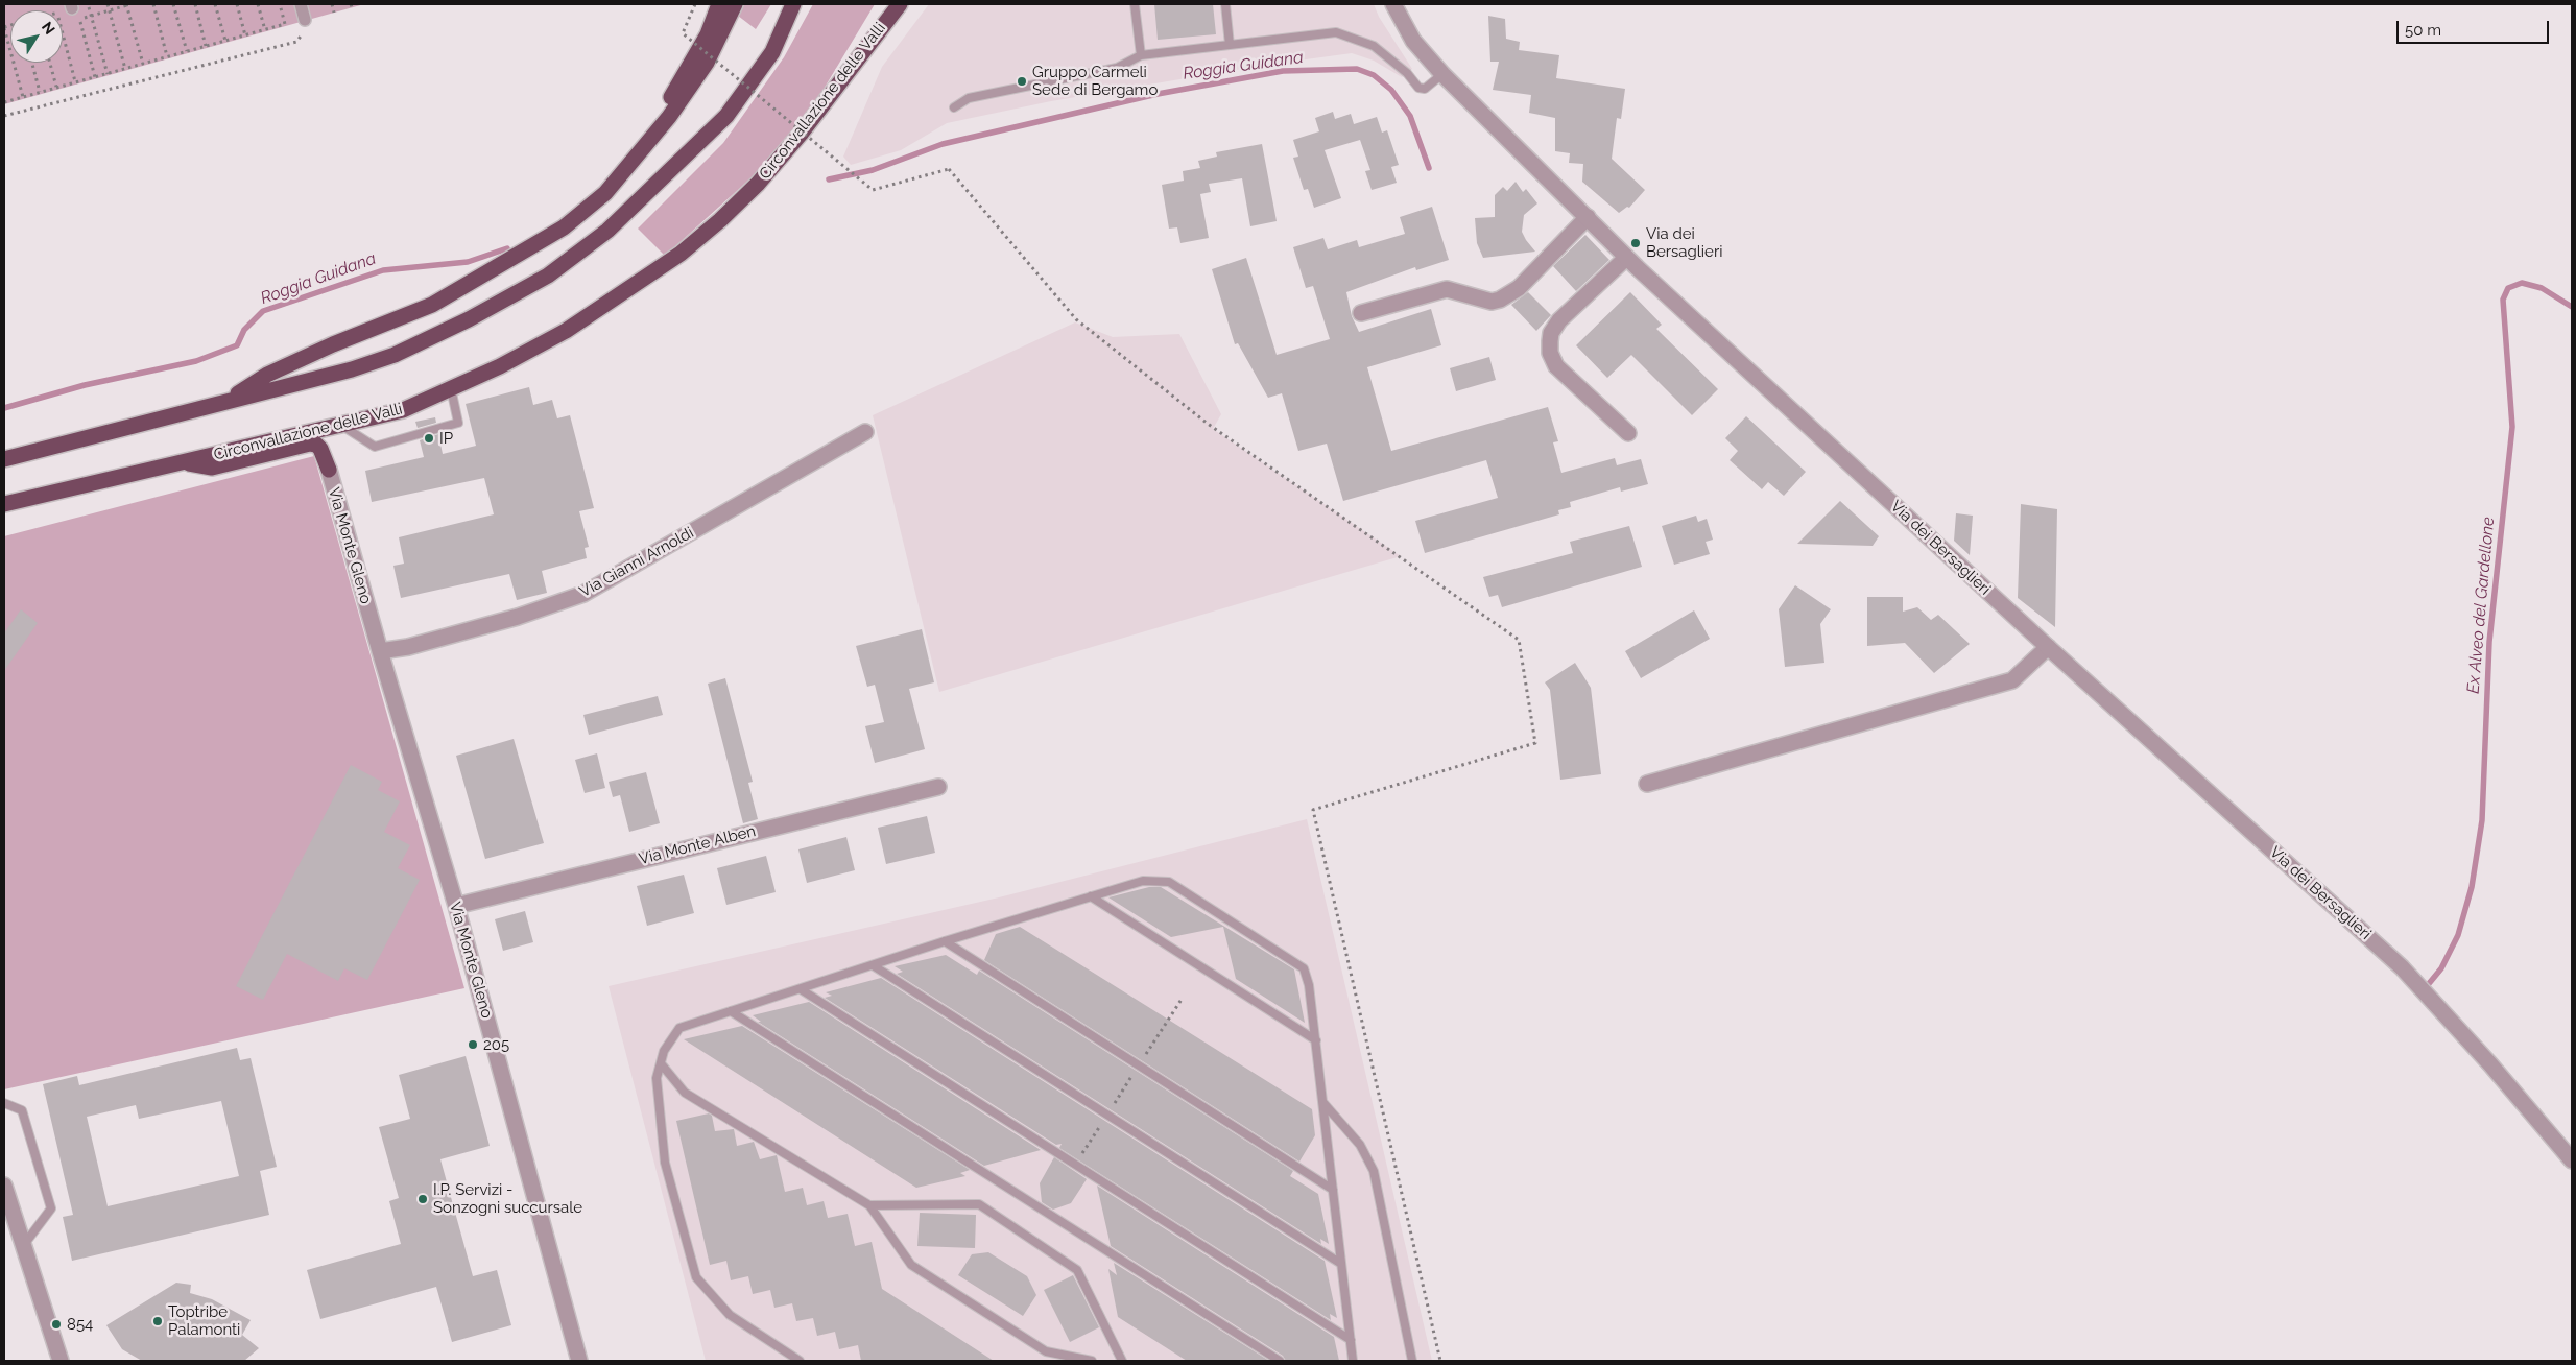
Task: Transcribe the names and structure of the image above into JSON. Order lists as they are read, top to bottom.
{
  "streets": {
    "highway": ["Circonvallazione delle Valli"],
    "street": [
      "Via Monte Gleno",
      "Via dei Bersaglieri",
      "Via Gianni Arnoldi",
      "Via Monte Alben"
    ]
  },
  "crossings": [
    ["Via Monte Gleno", "Via Gianni Arnoldi"],
    ["Via Monte Gleno", "Via Monte Alben"]
  ],
  "water": ["Roggia Guidana", "Ex Alveo del Gardellone"],
  "places": [
    "Gruppo Carmeli Sede di Bergamo",
    "Via dei Bersaglieri",
    "IP",
    "205",
    "I.P. Servizi - Sonzogni succursale",
    "Toptribe Palamonti",
    "854"
  ],
  "scale_bar": "50 m",
  "north": "top right"
}
